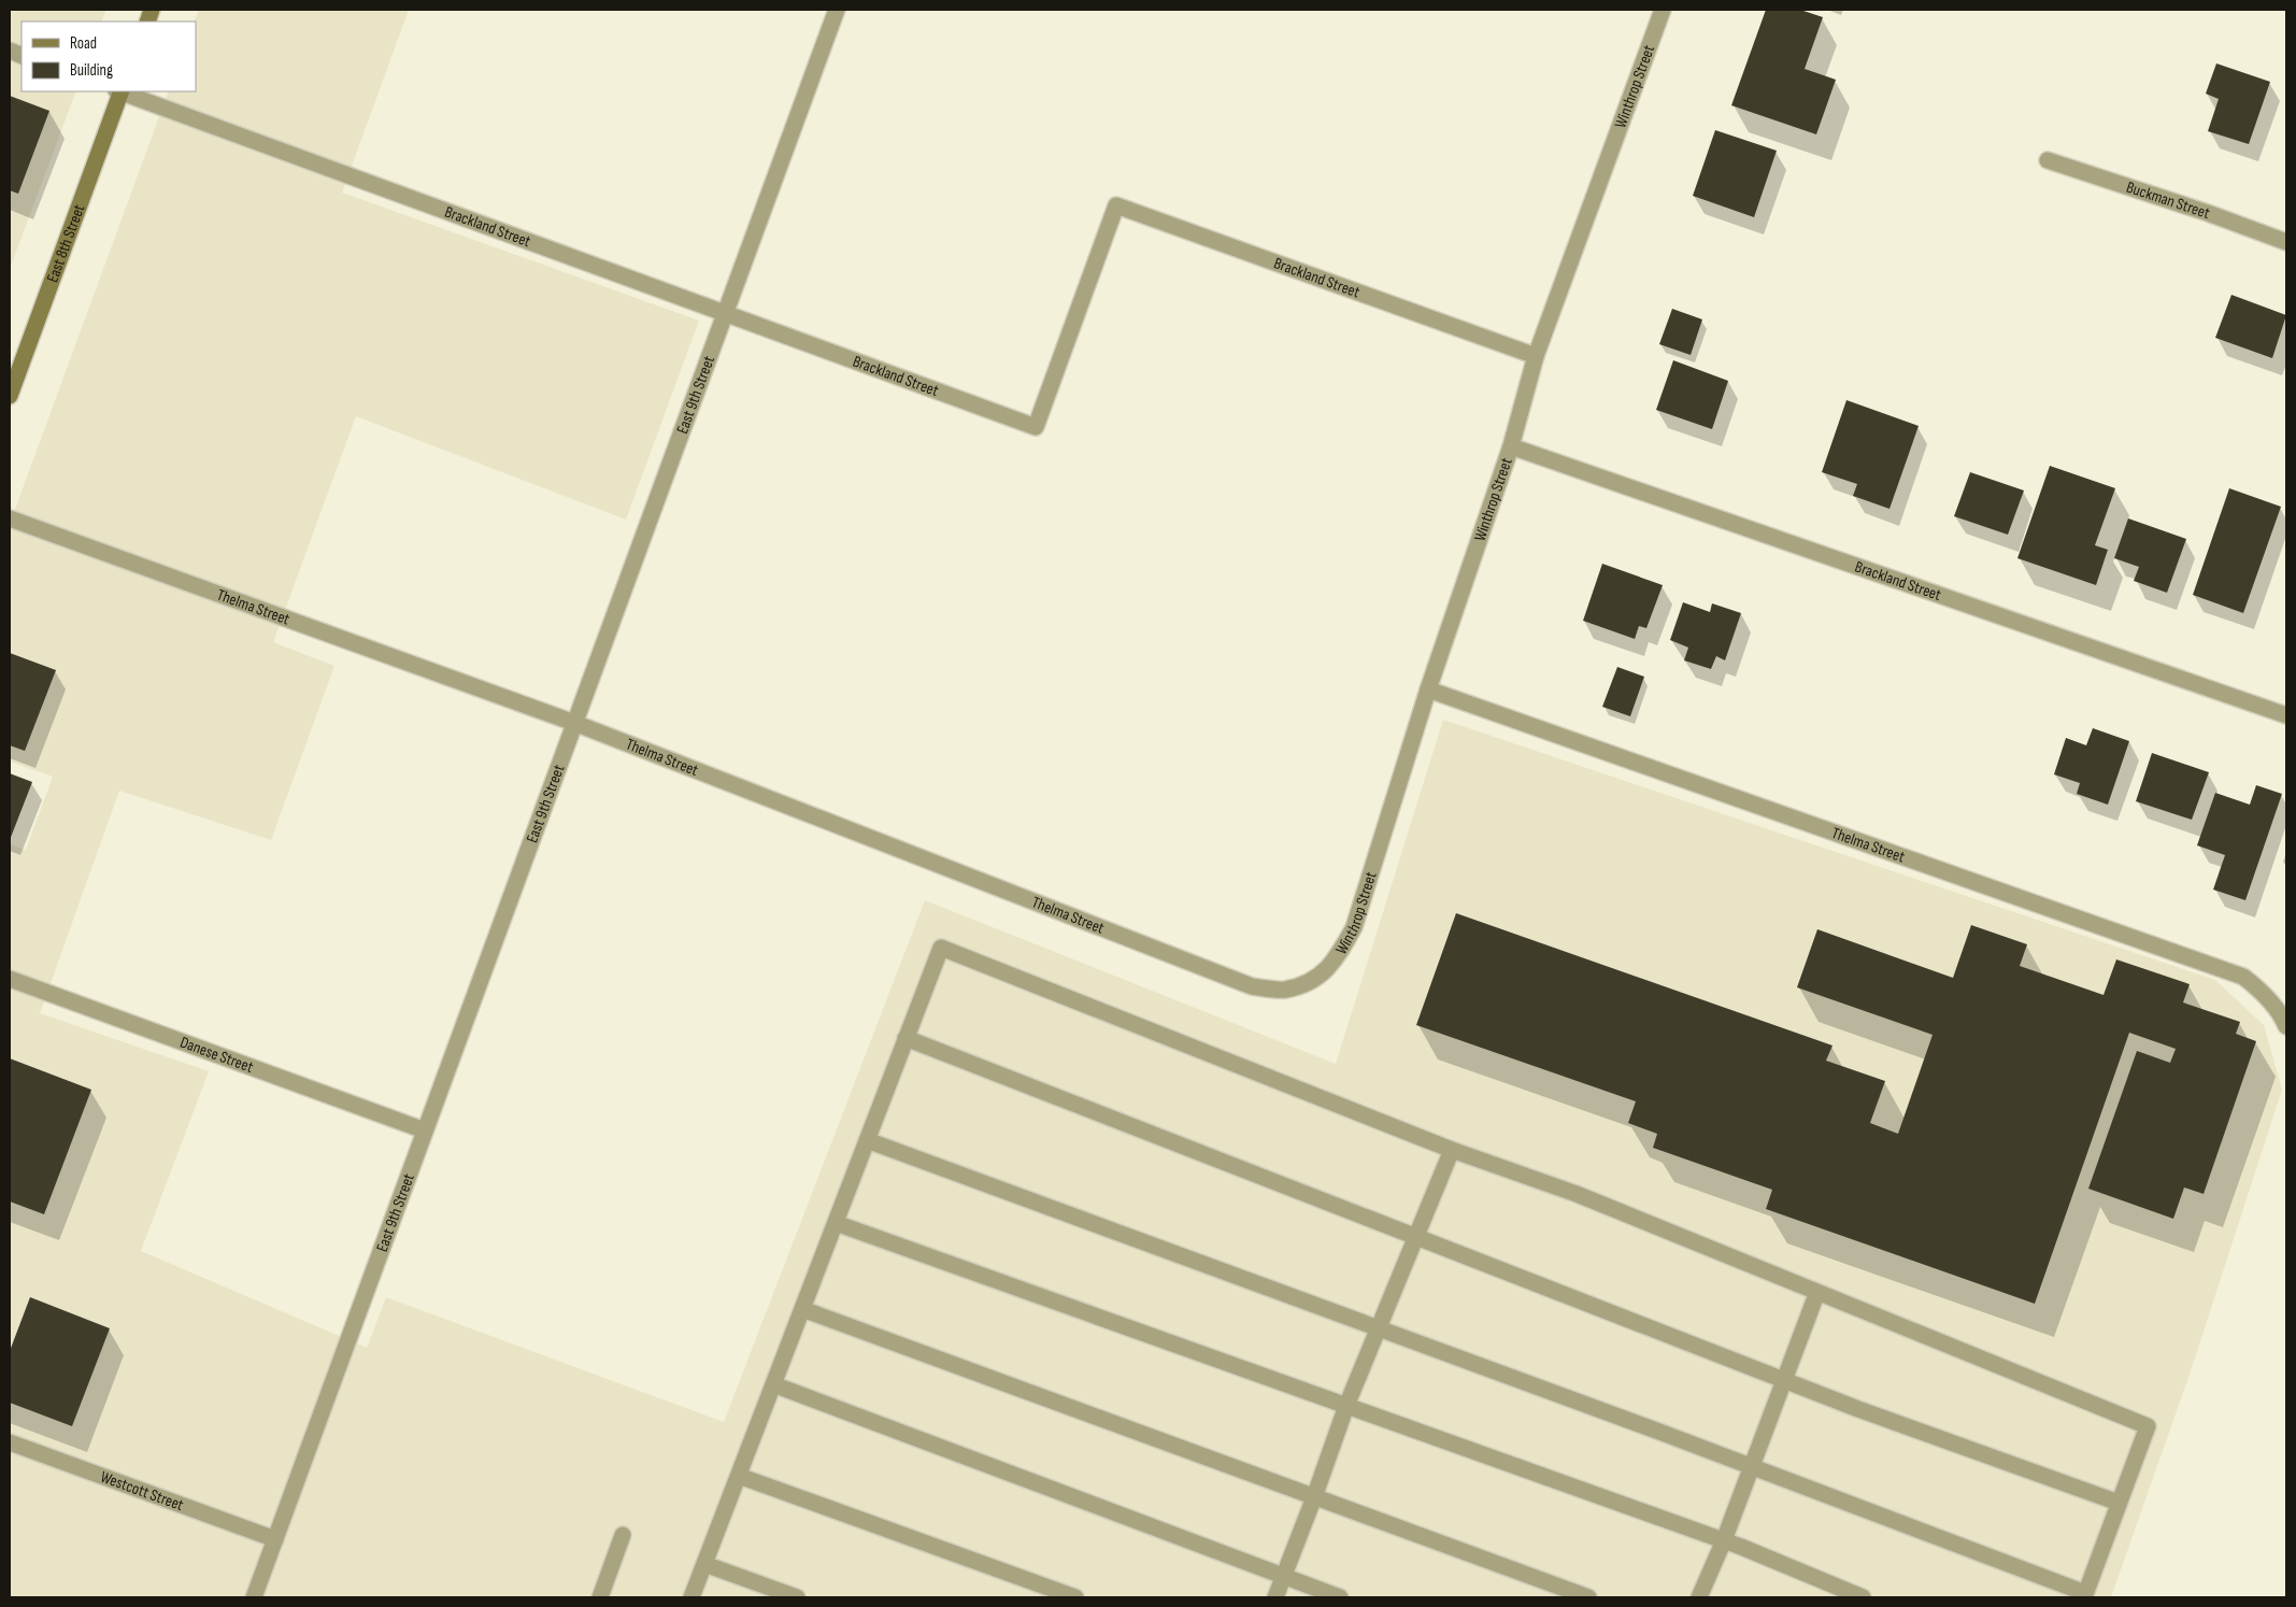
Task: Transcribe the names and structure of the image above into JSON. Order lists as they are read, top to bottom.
{
  "streets": {
    "street": [
      "Winthrop Street",
      "Buckman Street",
      "Brackland Street",
      "East 8th Street",
      "East 9th Street",
      "Thelma Street",
      "Danese Street",
      "Westcott Street"
    ]
  },
  "crossings": [
    ["Winthrop Street", "Brackland Street"],
    ["Winthrop Street", "Thelma Street"],
    ["Brackland Street", "East 9th Street"],
    ["East 9th Street", "Thelma Street"],
    ["East 9th Street", "Danese Street"],
    ["East 9th Street", "Westcott Street"]
  ],
  "legend": ["Road", "Building"]
}
